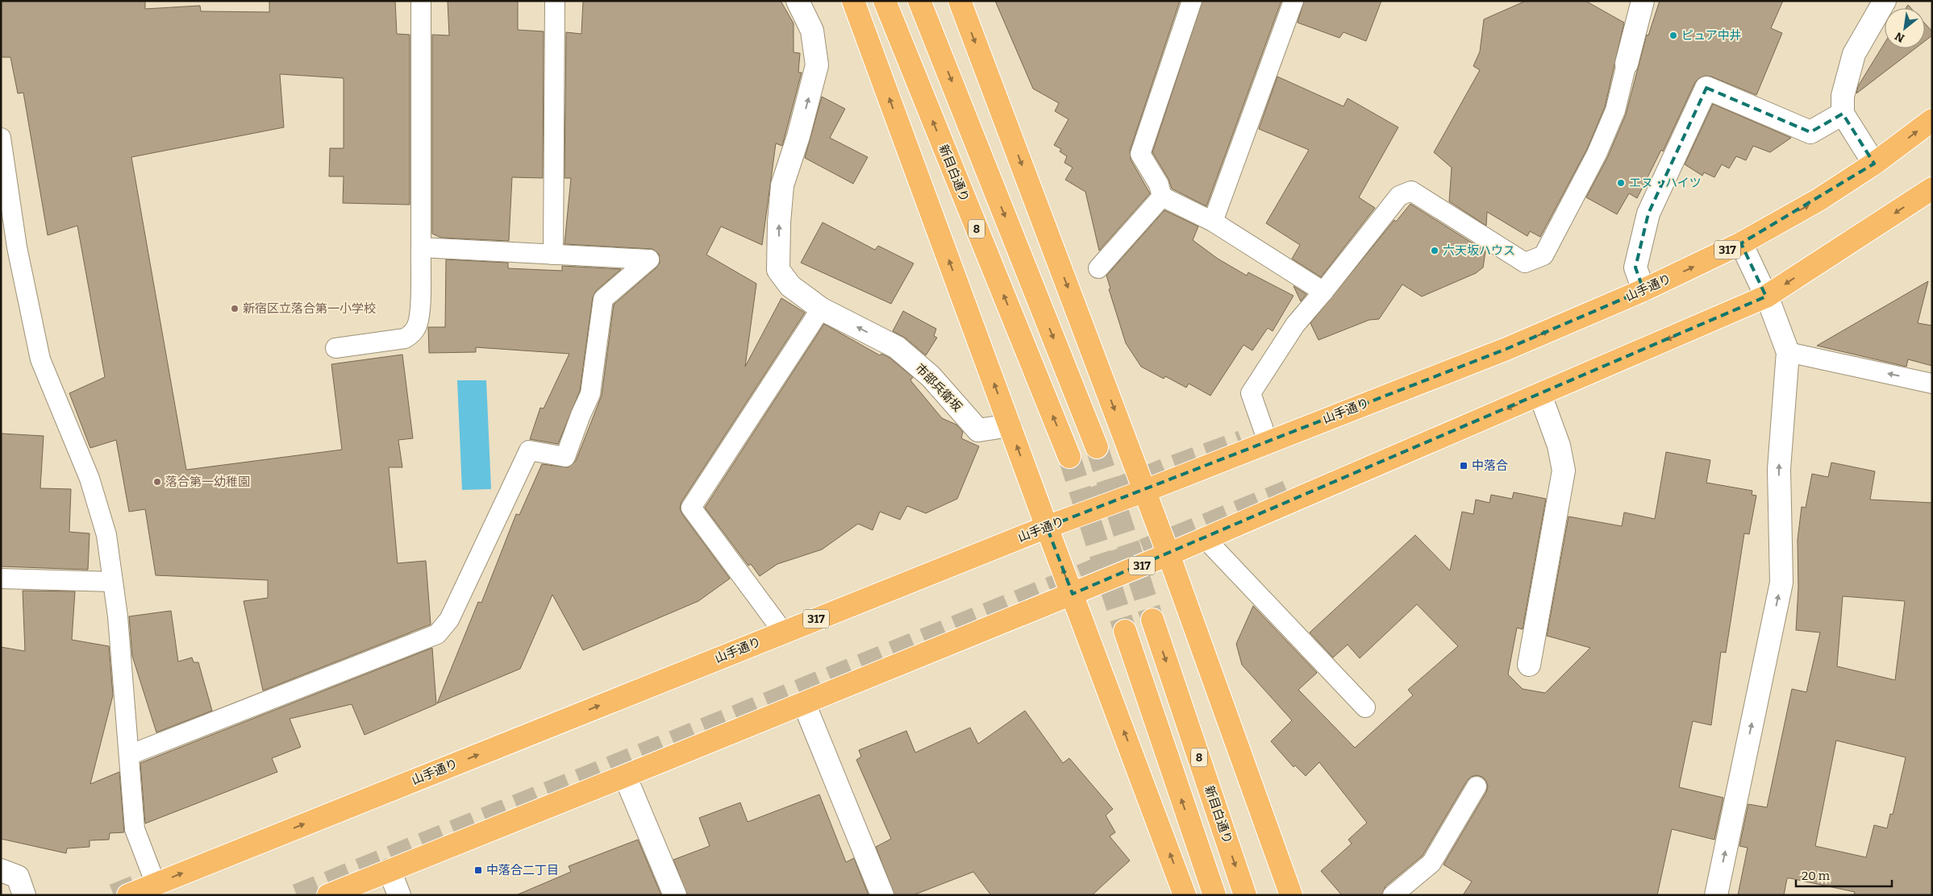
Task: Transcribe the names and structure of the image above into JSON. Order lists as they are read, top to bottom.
{
  "streets": {
    "main road": [
      "新目白通り",
      "8",
      "317",
      "山手通り"
    ],
    "street": ["市部兵衛坂"]
  },
  "one_way": ["市部兵衛坂"],
  "places": {
    "other": [
      "ピュア中井",
      "エヌ・ハイツ",
      "六天坂ハウス",
      "新宿区立落合第一小学校",
      "落合第一幼稚園"
    ],
    "transit": ["中落合", "中落合二丁目"]
  },
  "scale_bar": "20 m",
  "north": "bottom left"
}
